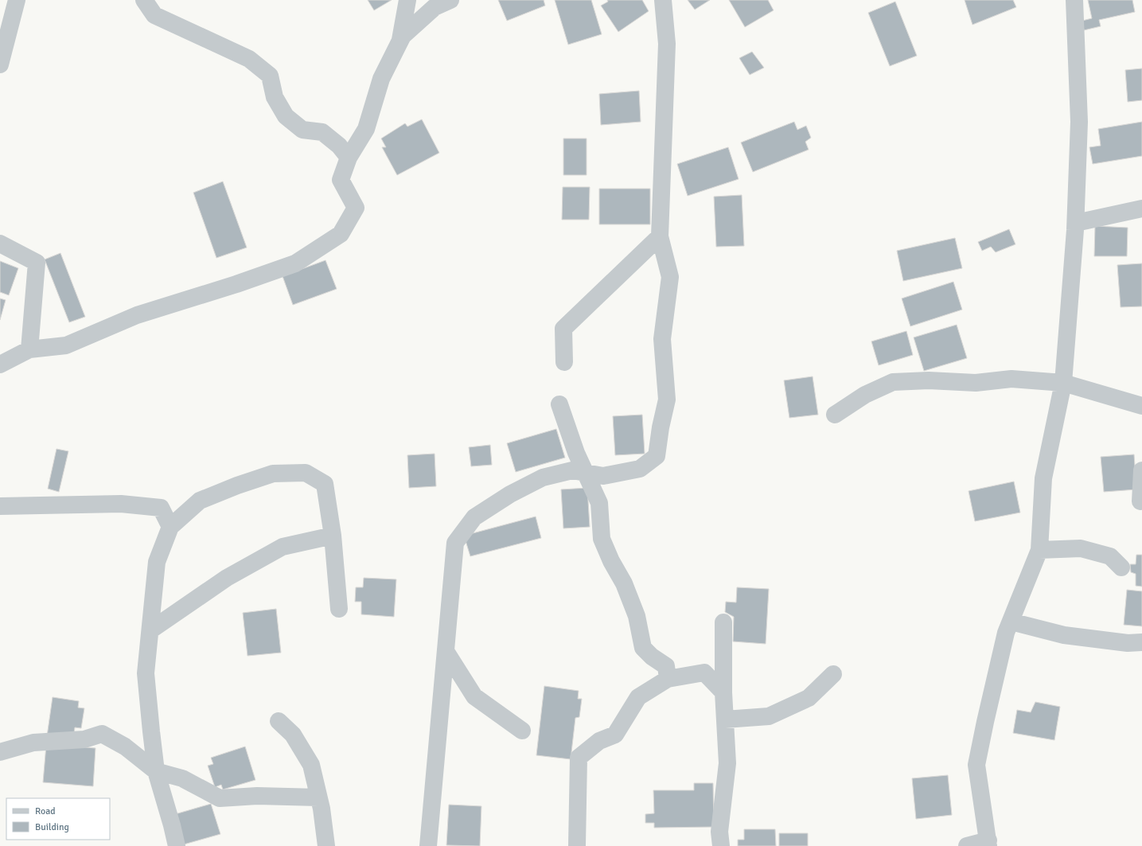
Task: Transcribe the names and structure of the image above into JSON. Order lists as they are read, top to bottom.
{
  "legend": ["Road", "Building"]
}
